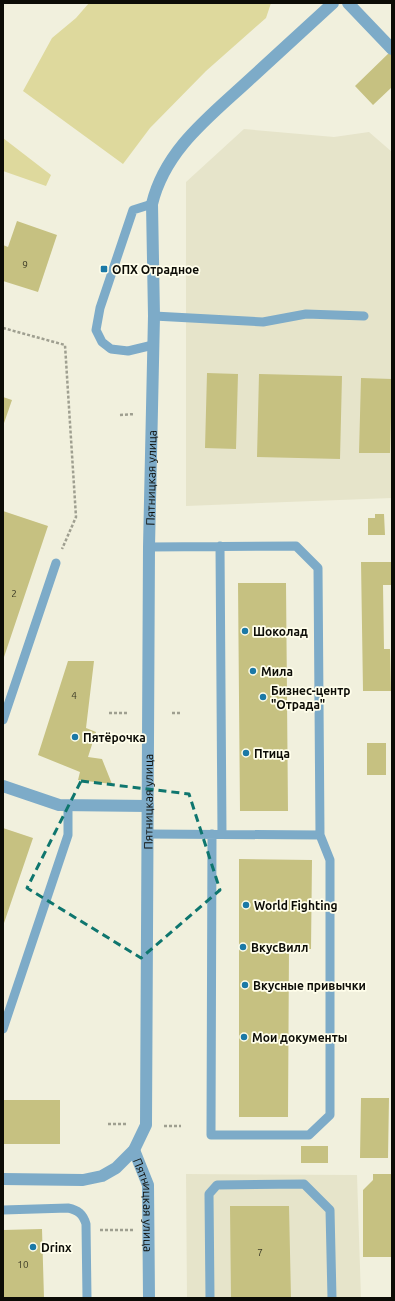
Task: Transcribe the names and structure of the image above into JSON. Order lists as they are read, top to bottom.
{
  "streets": {
    "street": ["Пятницкая улица"]
  },
  "places": {
    "transit": ["ОПХ Отрадное"],
    "other": [
      "Шоколад",
      "Мила",
      "Бизнес-центр \"Отрада\"",
      "Пятёрочка",
      "Птица",
      "World Fighting",
      "ВкусВилл",
      "Вкусные привычки",
      "Мои документы",
      "Drinx"
    ]
  },
  "house_numbers": [
    "9",
    "2",
    "4",
    "7",
    "10"
  ]
}
